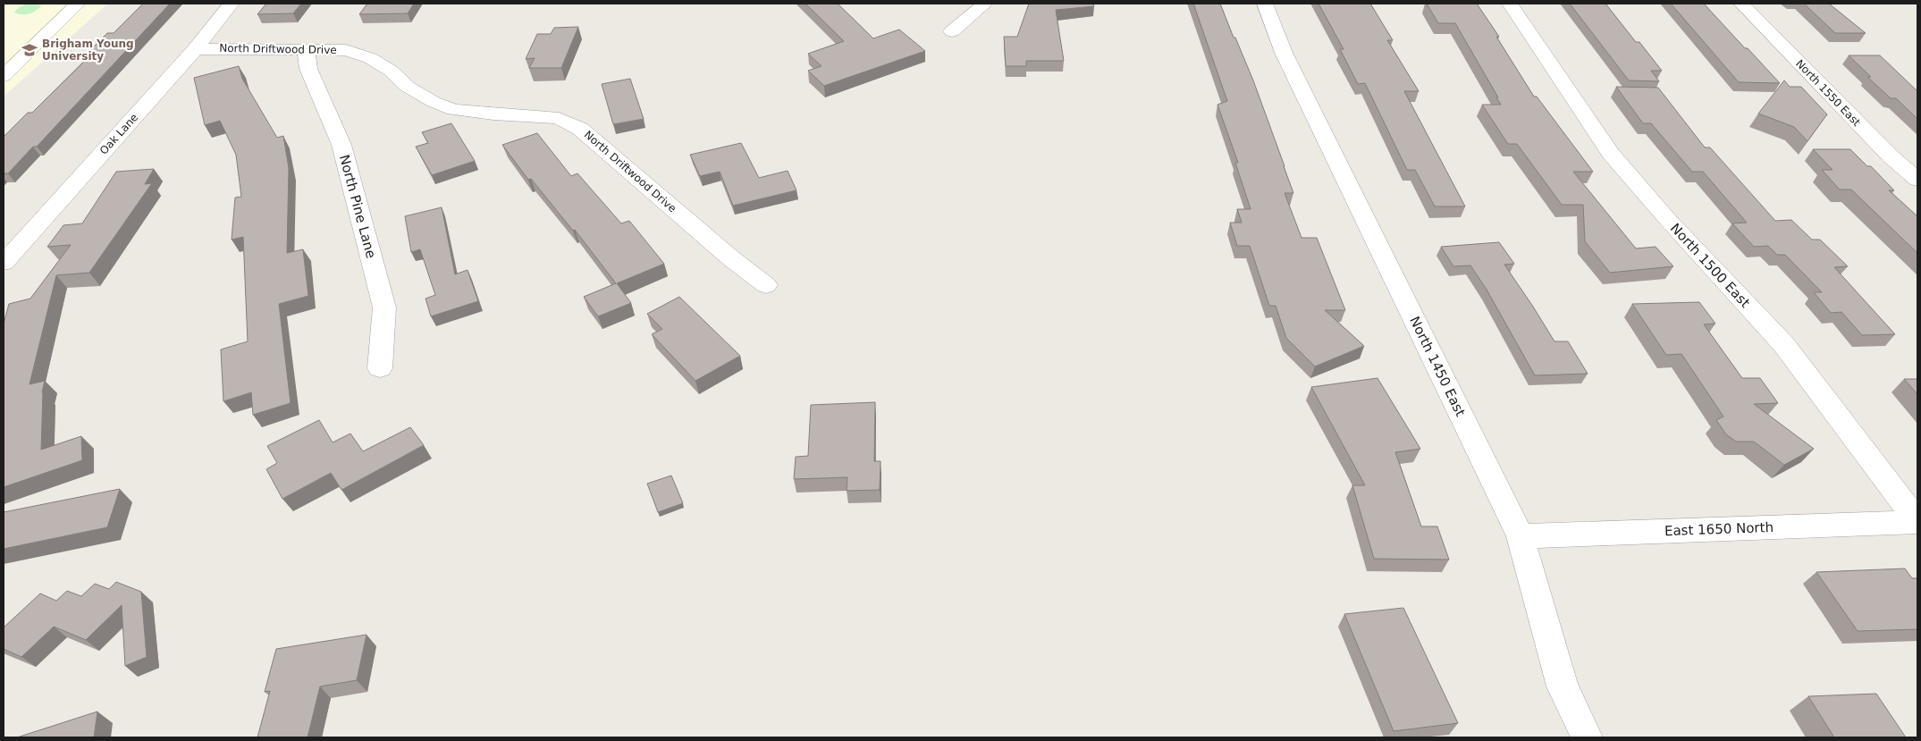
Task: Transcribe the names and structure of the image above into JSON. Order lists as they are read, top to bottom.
{
  "streets": {
    "street": [
      "North Driftwood Drive",
      "North 1550 East",
      "Oak Lane",
      "North Pine Lane",
      "North 1500 East",
      "North 1450 East",
      "East 1650 North"
    ]
  },
  "crossings": [
    ["North Driftwood Drive", "Oak Lane"],
    ["North Driftwood Drive", "North Pine Lane"],
    ["North 1500 East", "East 1650 North"],
    ["North 1450 East", "East 1650 North"]
  ],
  "places": {
    "school or university": ["Brigham Young University"]
  }
}
